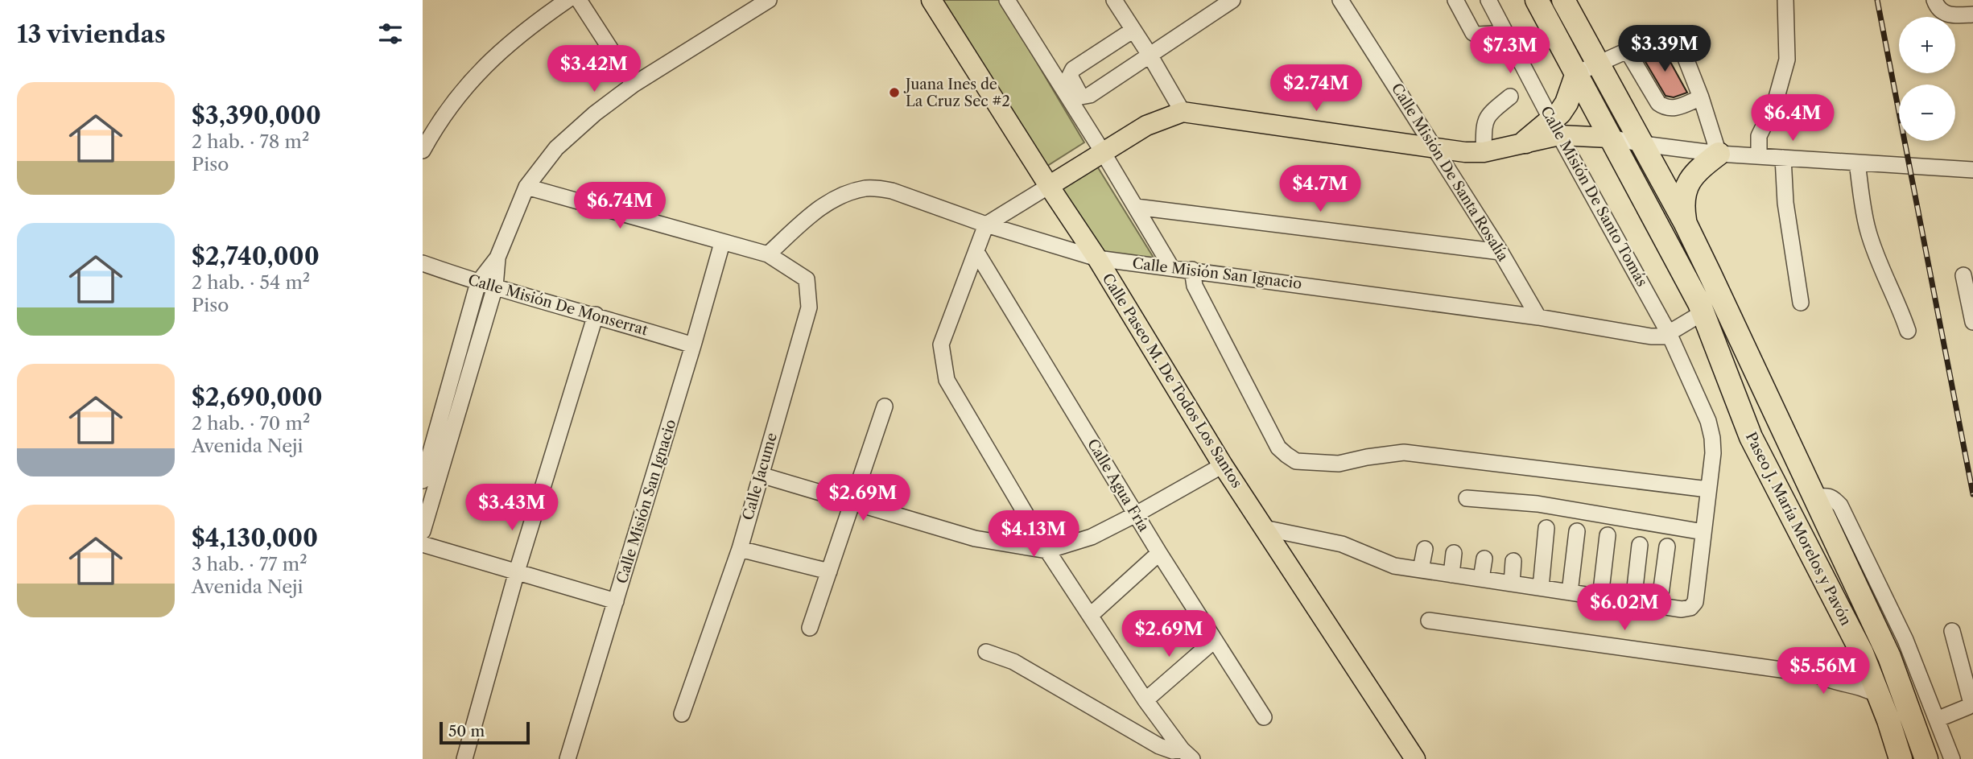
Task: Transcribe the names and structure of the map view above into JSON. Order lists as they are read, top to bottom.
{
  "streets": {
    "highway": ["Paseo J. María Morelos y Pavón"],
    "main road": ["Calle Paseo M. De Todos Los Santos"],
    "street": [
      "Calle Misión De Santa Rosalía",
      "Calle Misión De Santo Tomás",
      "Calle Misión San Ignacio",
      "Calle Misión De Monserrat",
      "Calle Jacume",
      "Calle Agua Fría"
    ]
  },
  "crossings": [
    ["Calle Misión De Santa Rosalía", "Calle Misión San Ignacio"],
    ["Calle Misión De Santo Tomás", "Calle Misión San Ignacio"],
    ["Calle Misión San Ignacio", "Calle Misión De Monserrat"],
    ["Calle Misión San Ignacio", "Calle Paseo M. De Todos Los Santos"],
    ["Calle Misión San Ignacio", "Calle Jacume"],
    ["Calle Misión San Ignacio", "Paseo J. María Morelos y Pavón"]
  ],
  "places": ["Juana Ines de La Cruz Sec #2"],
  "scale_bar": "50 m",
  "page": {
    "heading": "13 viviendas",
    "map_buttons": ["+", "−"],
    "price": [
      "$3.39M",
      "$7.3M",
      "$3.42M",
      "$2.74M",
      "$6.4M",
      "$4.7M",
      "$6.74M",
      "$2.69M",
      "$3.43M",
      "$4.13M",
      "$6.02M",
      "$2.69M",
      "$5.56M"
    ],
    "list": [
      {
        "name": "$3,390,000",
        "note": "2 hab. · 78 m² · Piso"
      },
      {
        "name": "$2,740,000",
        "note": "2 hab. · 54 m² · Piso"
      },
      {
        "name": "$2,690,000",
        "note": "2 hab. · 70 m² · Avenida Neji"
      },
      {
        "name": "$4,130,000",
        "note": "3 hab. · 77 m² · Avenida Neji"
      }
    ],
    "scale": "50 m"
  }
}
